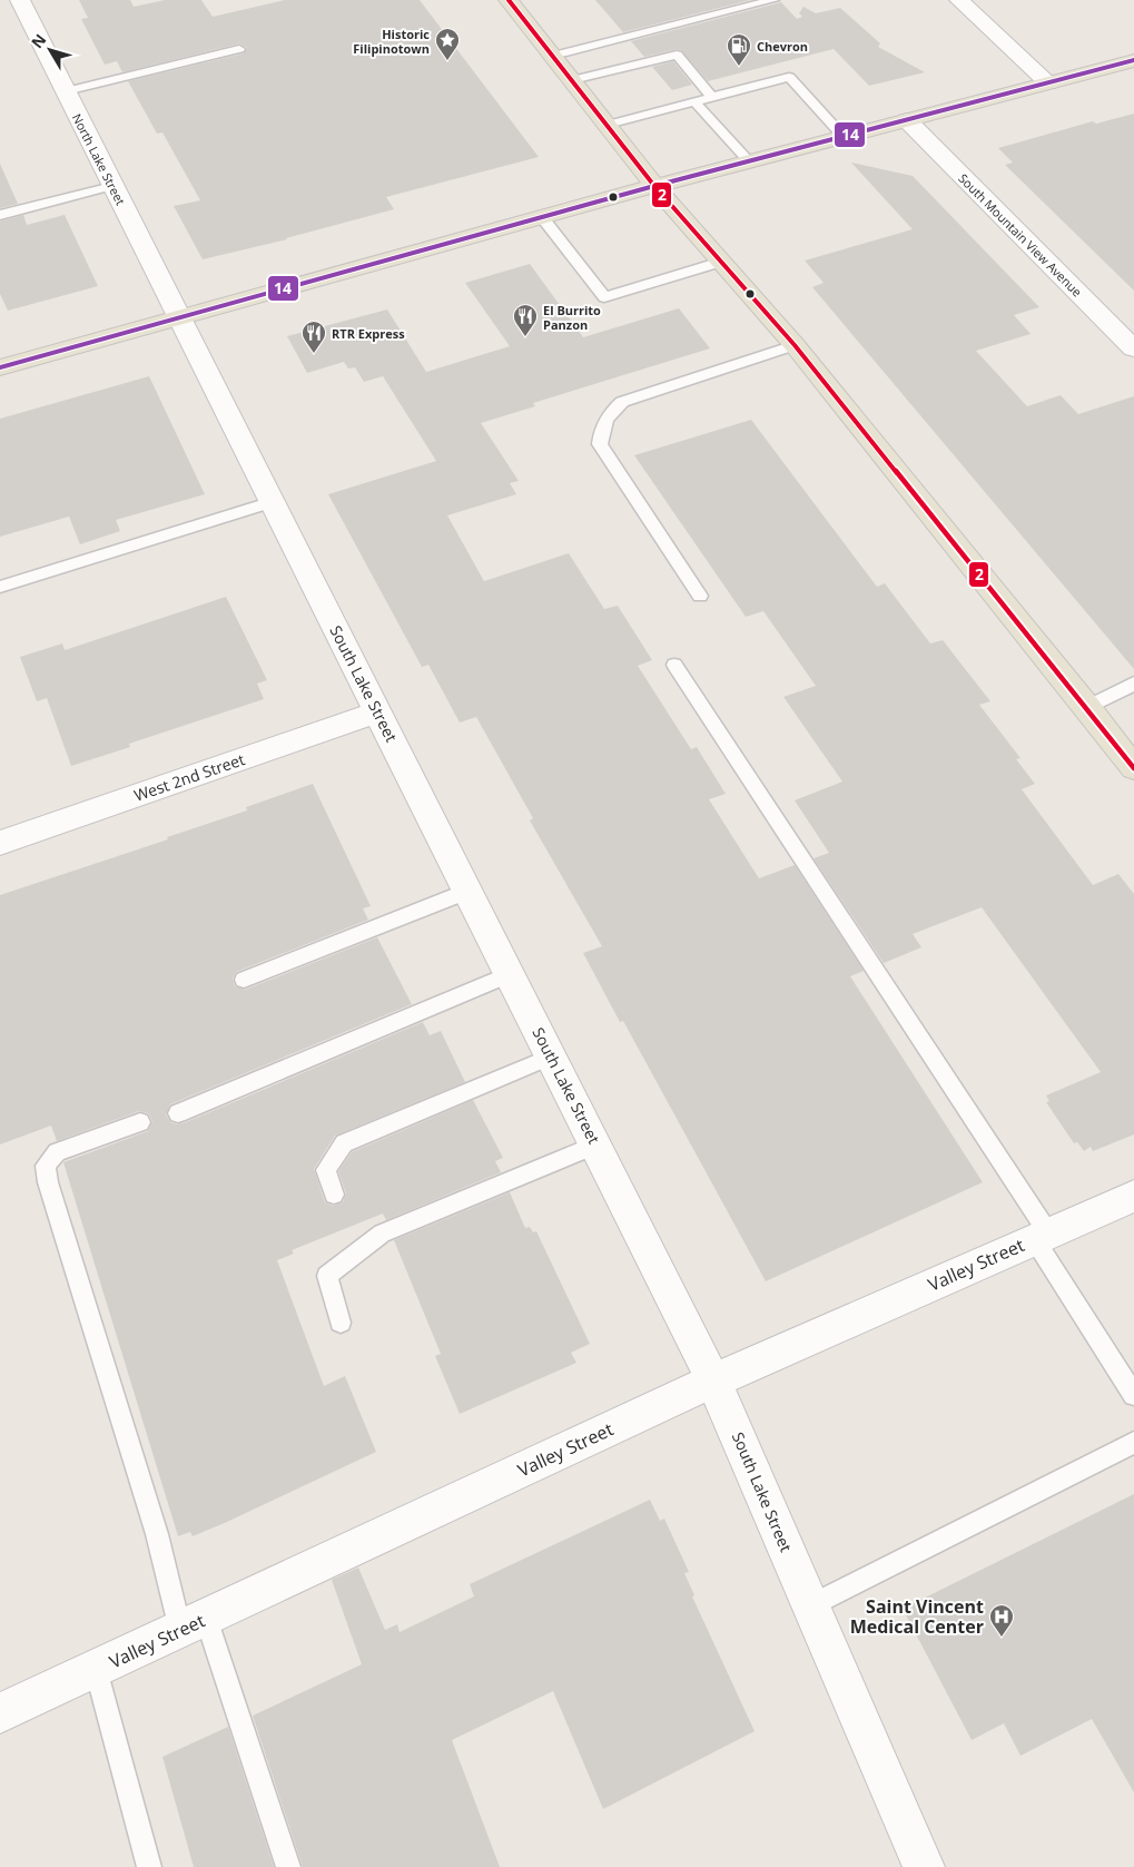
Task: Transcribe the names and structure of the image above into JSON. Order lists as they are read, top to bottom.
{
  "streets": {
    "street": [
      "North Lake Street",
      "South Mountain View Avenue",
      "South Lake Street",
      "West 2nd Street",
      "Valley Street"
    ]
  },
  "crossings": [
    ["North Lake Street", "South Lake Street"],
    ["South Lake Street", "West 2nd Street"],
    ["South Lake Street", "Valley Street"]
  ],
  "places": {
    "place": ["Historic Filipinotown"],
    "fuel station": ["Chevron"],
    "restaurant": ["El Burrito Panzon", "RTR Express"],
    "hospital": ["Saint Vincent Medical Center"]
  },
  "lines": ["transit line 2", "transit line 14"],
  "north": "top left"
}
